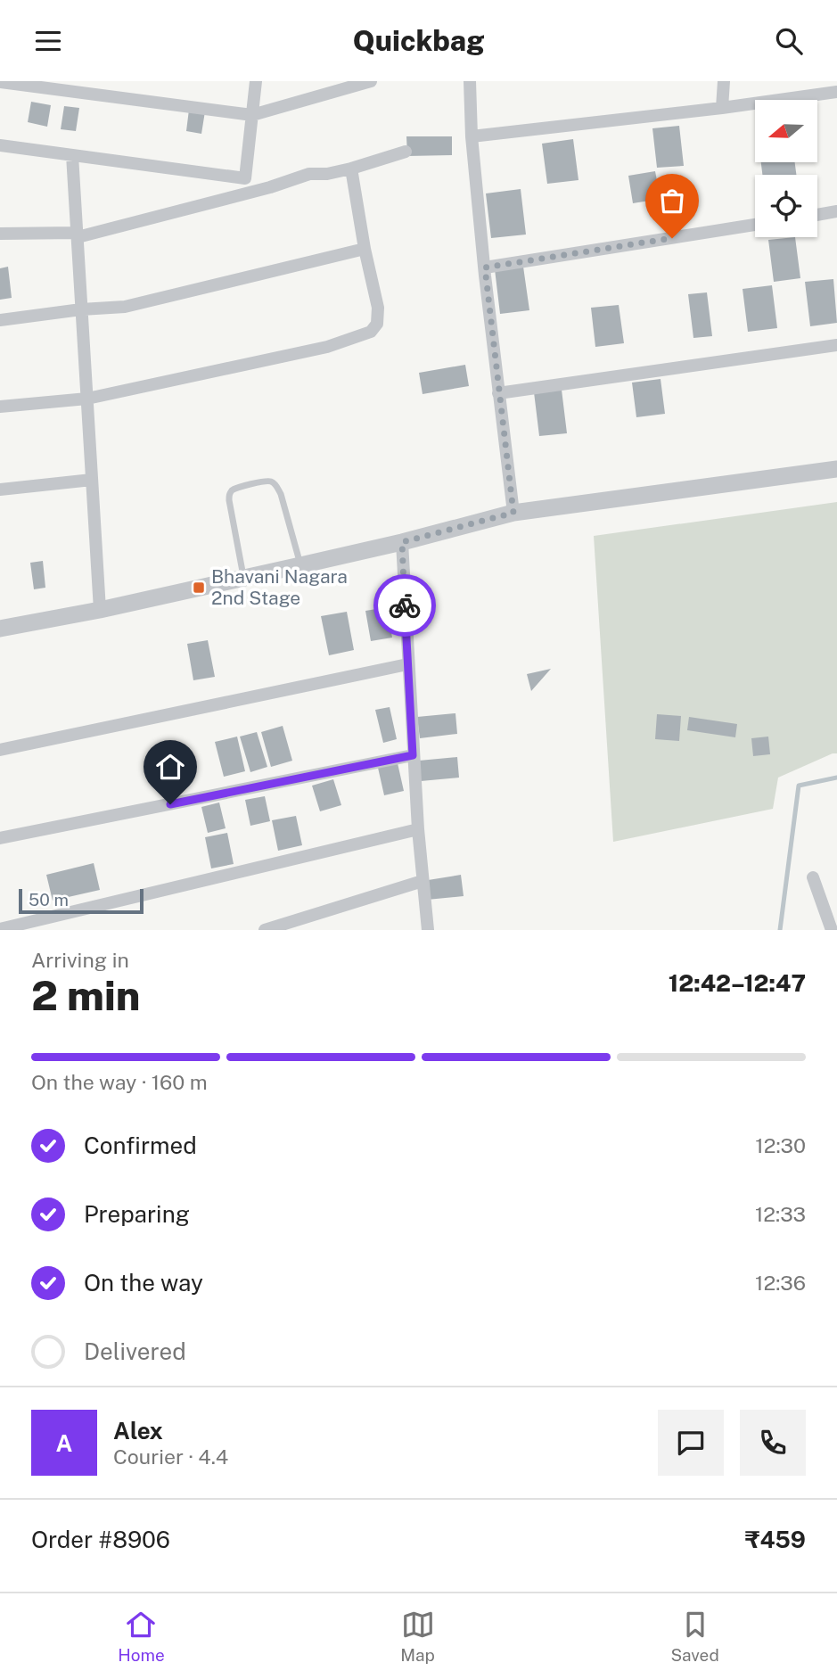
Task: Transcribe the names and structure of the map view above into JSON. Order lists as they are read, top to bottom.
{
  "places": {
    "transit": ["Bhavani Nagara 2nd Stage"]
  },
  "scale_bar": "50 m",
  "north": "left",
  "page": {
    "header": "Quickbag",
    "scale": "50 m",
    "heading": ["2 min", "Arriving in", "12:42–12:47"],
    "panel": [
      "Alex",
      "Courier · 4.4",
      "Order #8906",
      "₹459"
    ],
    "bar": "On the way · 160 m",
    "list": [
      ["Confirmed", "12:30"],
      ["Preparing", "12:33"],
      ["On the way", "12:36"],
      "Delivered"
    ],
    "round": "A",
    "tabs": ["Home", "Map", "Saved"]
  }
}
